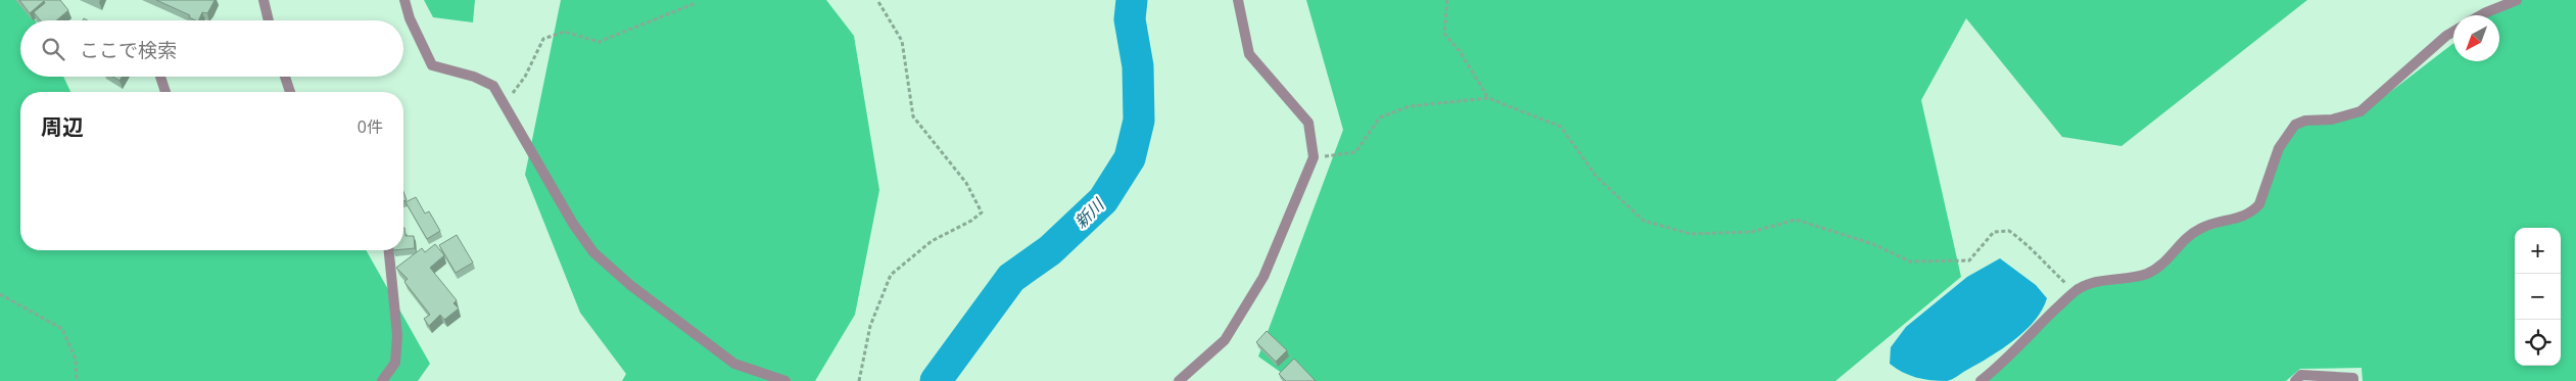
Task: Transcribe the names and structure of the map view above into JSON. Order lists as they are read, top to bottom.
{
  "water": ["新川"],
  "north": "bottom left",
  "page": {
    "search": "ここで検索",
    "heading": ["周辺", "0件"],
    "map_buttons": ["+", "−"]
  }
}
